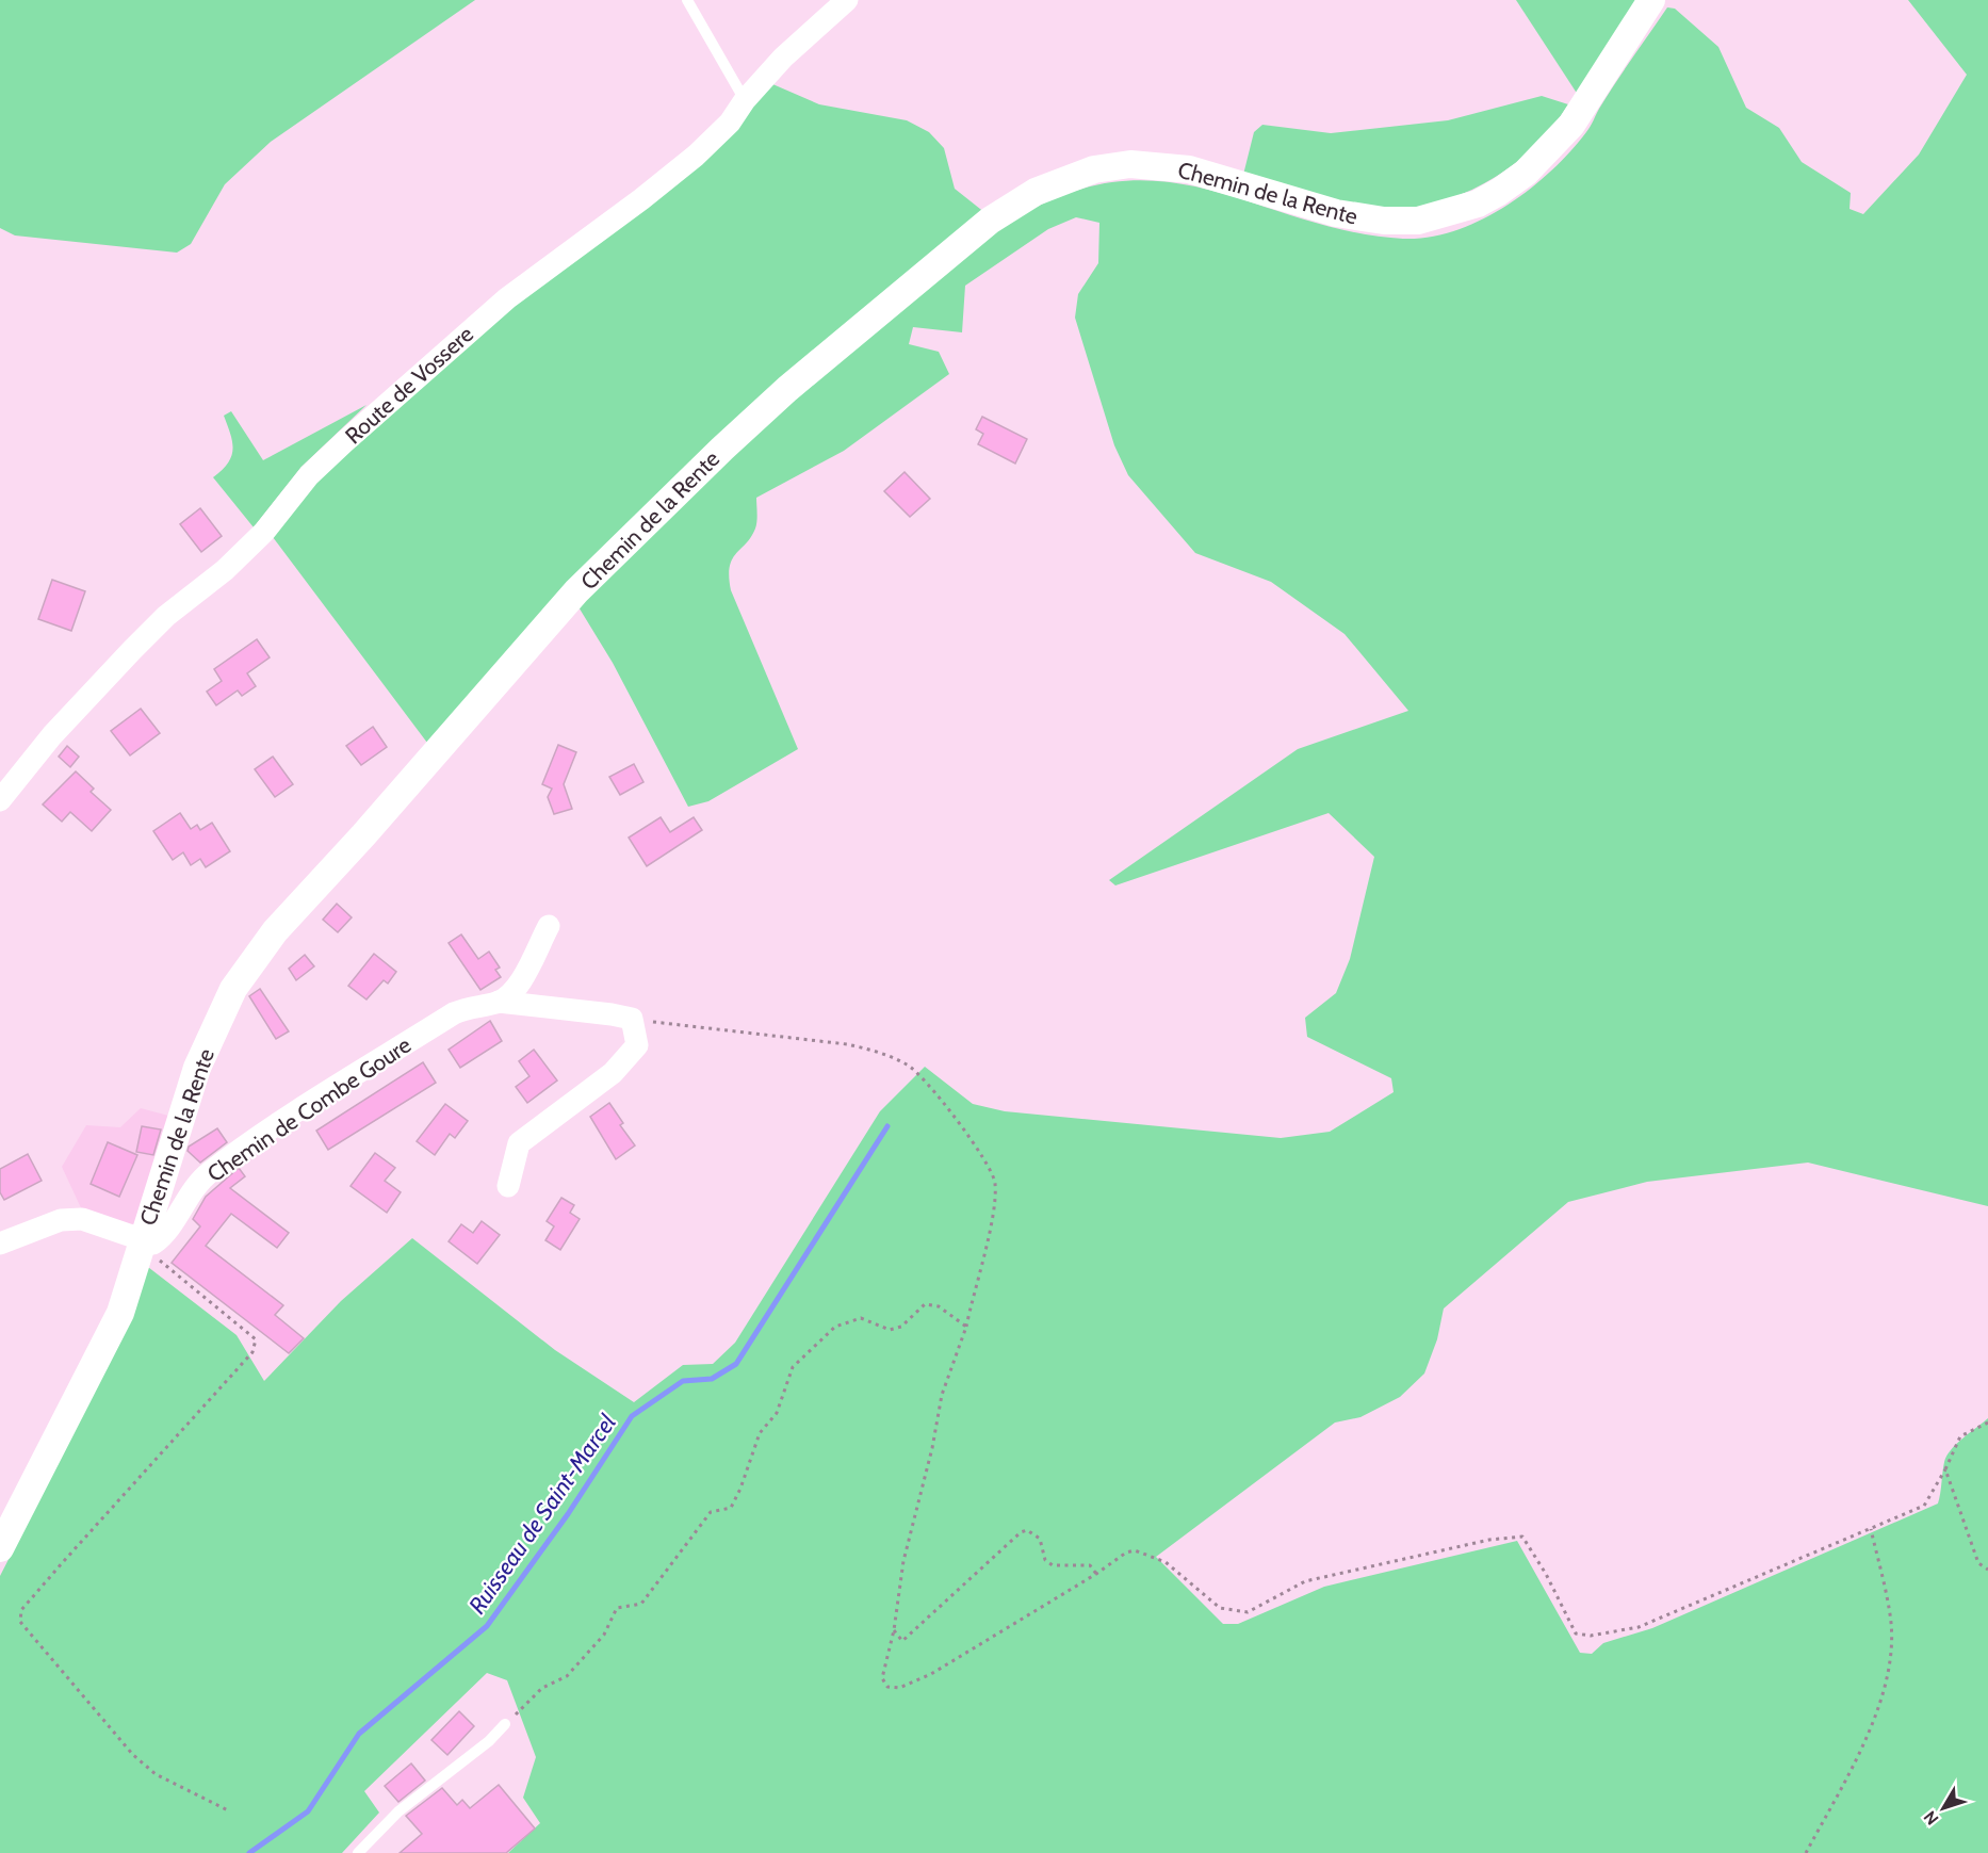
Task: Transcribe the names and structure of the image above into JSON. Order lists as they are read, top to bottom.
{
  "streets": {
    "street": ["Chemin de la Rente", "Route de Vossere", "Chemin de Combe Goure"]
  },
  "crossings": [
    ["Chemin de la Rente", "Chemin de Combe Goure"]
  ],
  "water": ["Ruisseau de Saint-Marcel"],
  "north": "bottom left"
}
